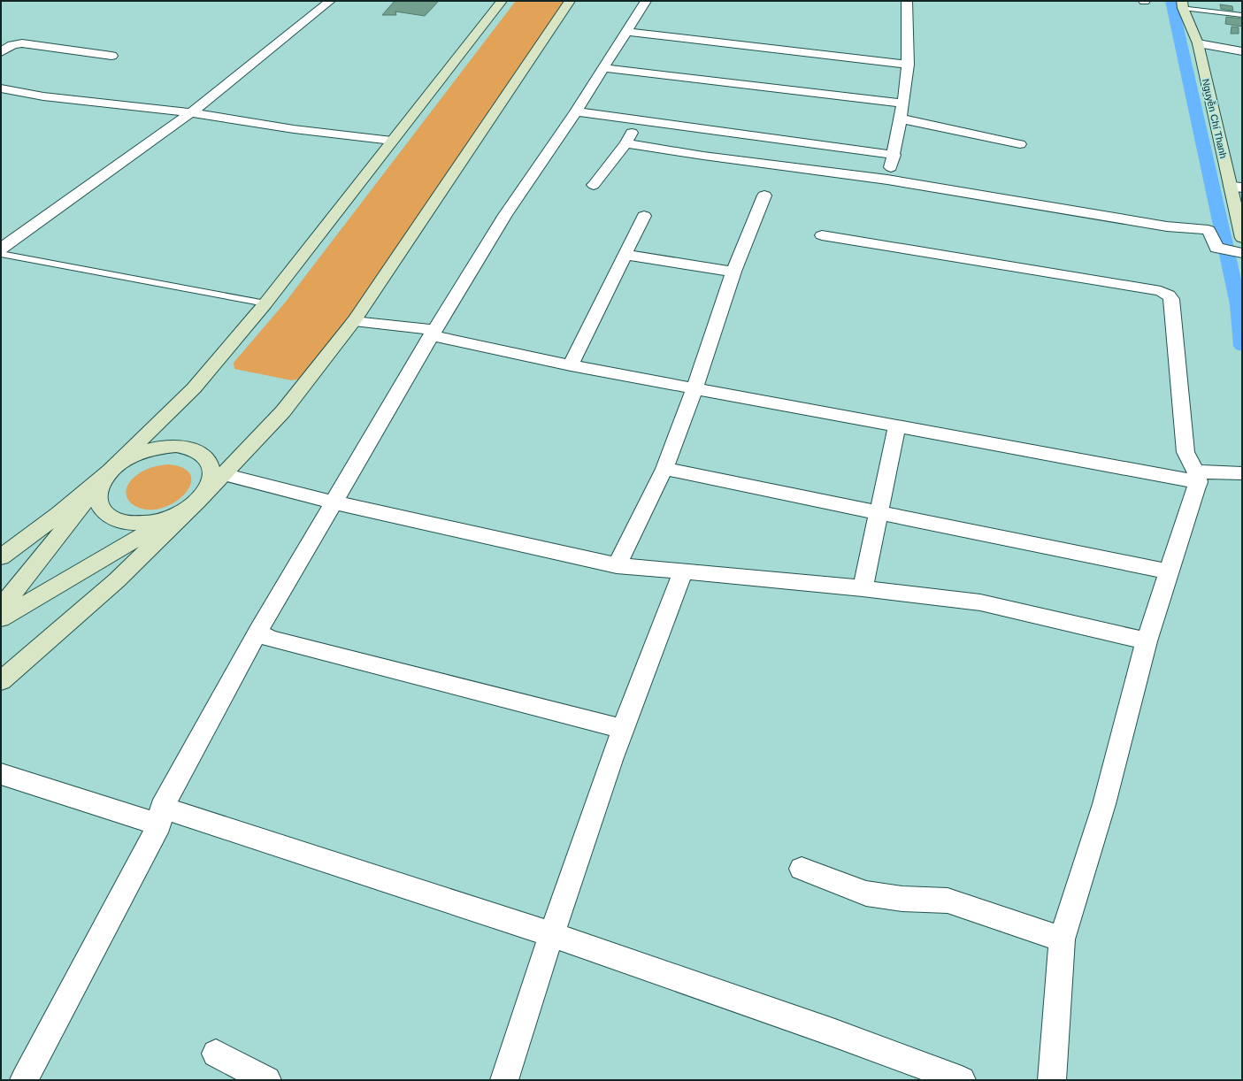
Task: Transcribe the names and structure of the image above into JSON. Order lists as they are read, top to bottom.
{
  "streets": {
    "street": ["Nguyễn Chí Thanh"]
  }
}
